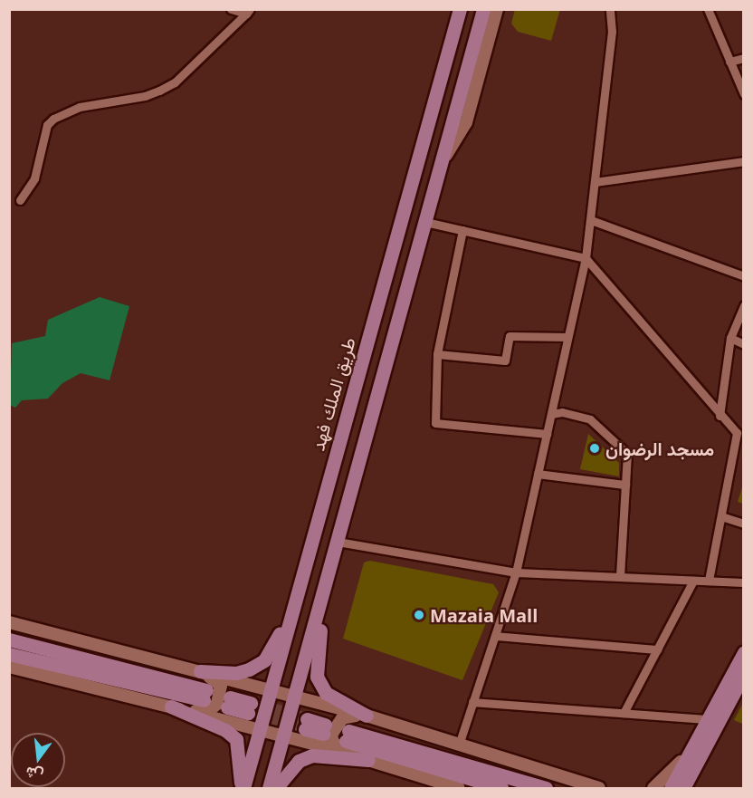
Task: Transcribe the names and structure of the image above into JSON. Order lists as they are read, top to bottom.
{
  "streets": {
    "main road": ["طريق الملك فهد"]
  },
  "places": ["مسجد الرضوان", "Mazaia Mall"],
  "north": "bottom"
}
